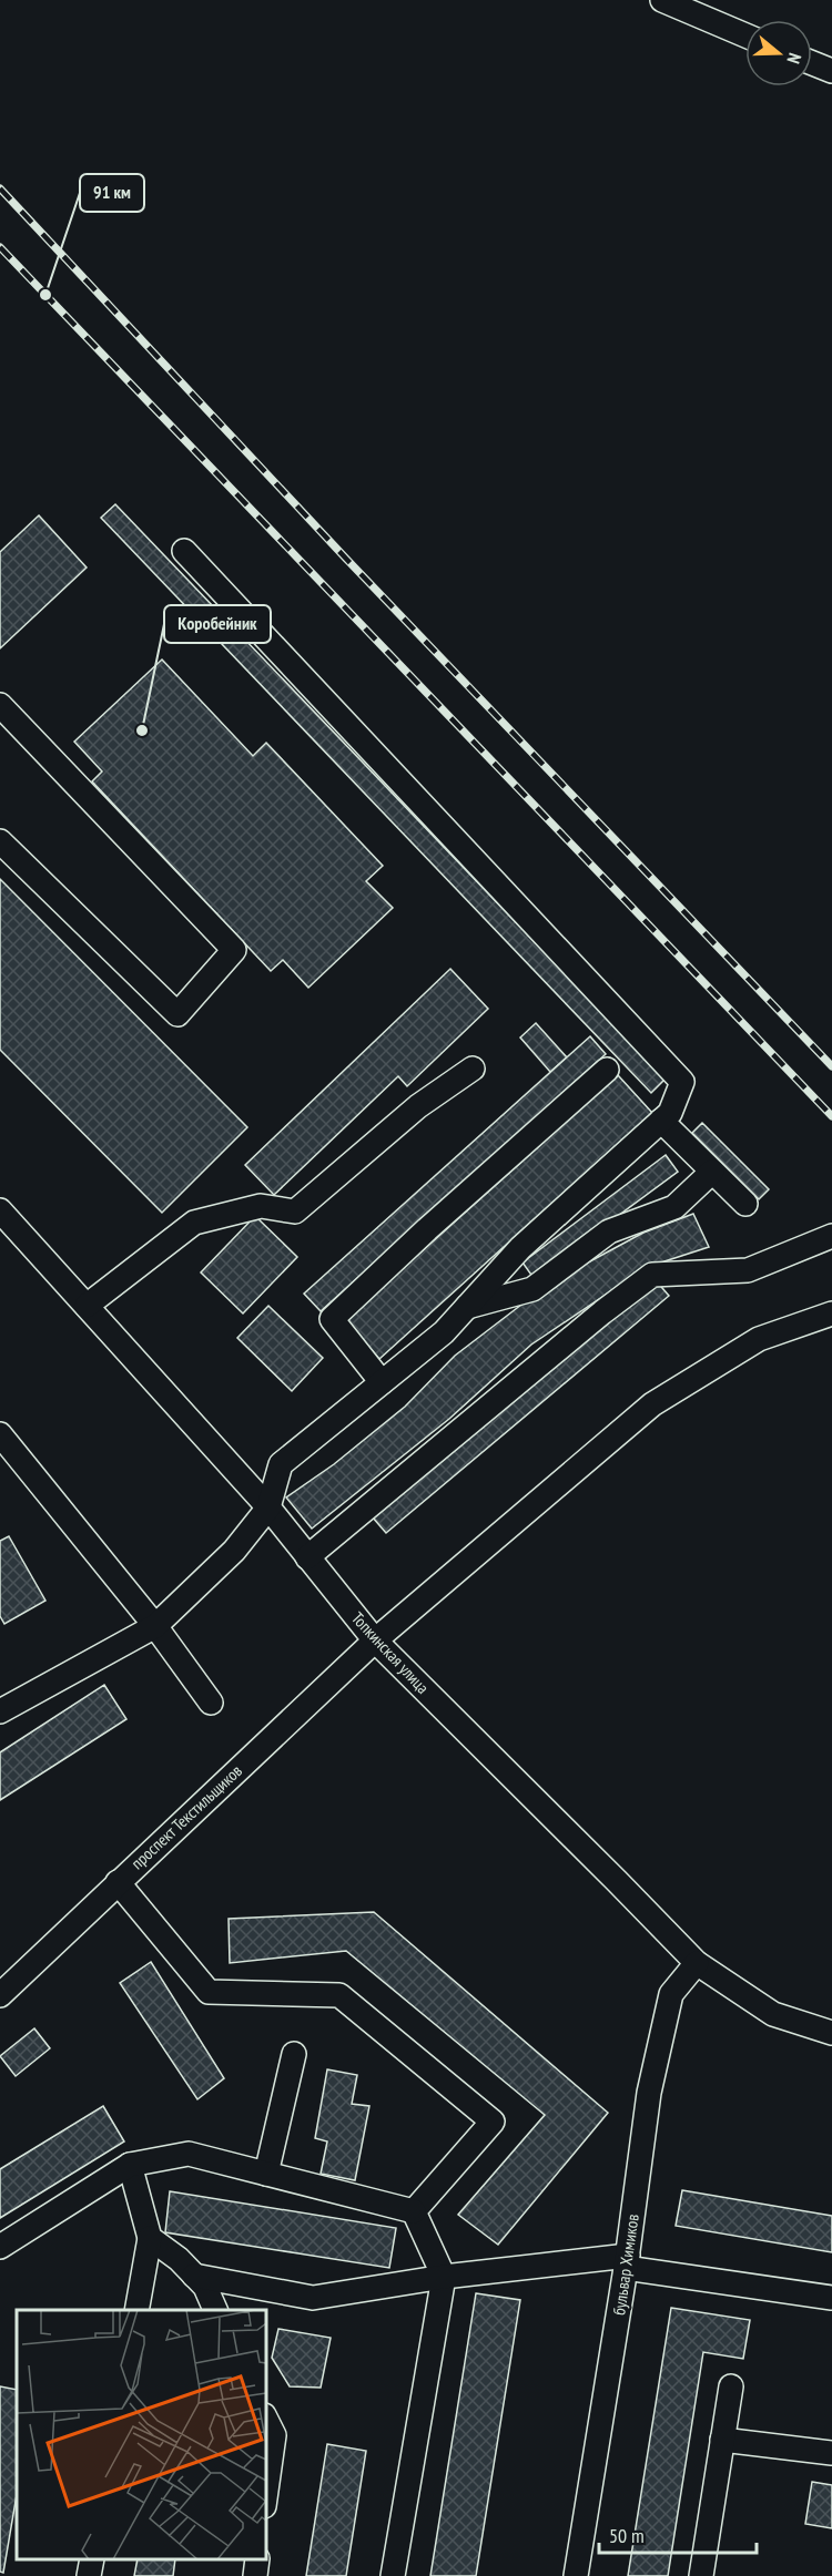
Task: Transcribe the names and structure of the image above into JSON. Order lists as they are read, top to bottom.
{
  "streets": {
    "street": ["Топкинская улица", "проспект Текстильщиков", "бульвар Химиков"]
  },
  "crossings": [
    ["Топкинская улица", "проспект Текстильщиков"],
    ["Топкинская улица", "бульвар Химиков"]
  ],
  "places": ["91 км", "Коробейник"],
  "scale_bar": "50 m",
  "north": "right"
}
